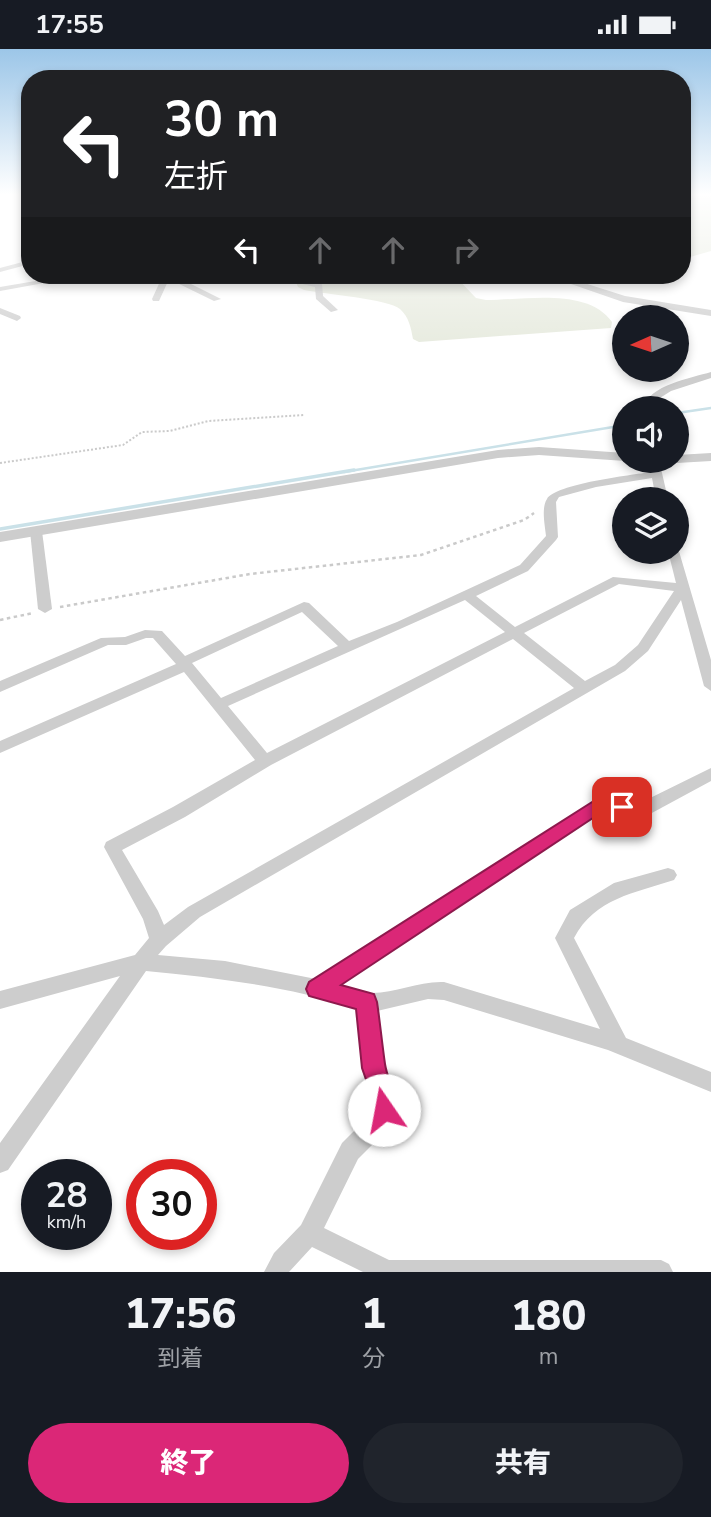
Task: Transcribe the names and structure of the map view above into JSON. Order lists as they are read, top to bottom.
{
  "north": "left",
  "page": {
    "status": "17:55",
    "turn": ["30 m", "左折"],
    "speed": "28 km/h",
    "limit": "30",
    "eta": [
      "17:56",
      "到着",
      "1",
      "分",
      "180",
      "m"
    ],
    "buttons": ["終了", "共有"]
  }
}
